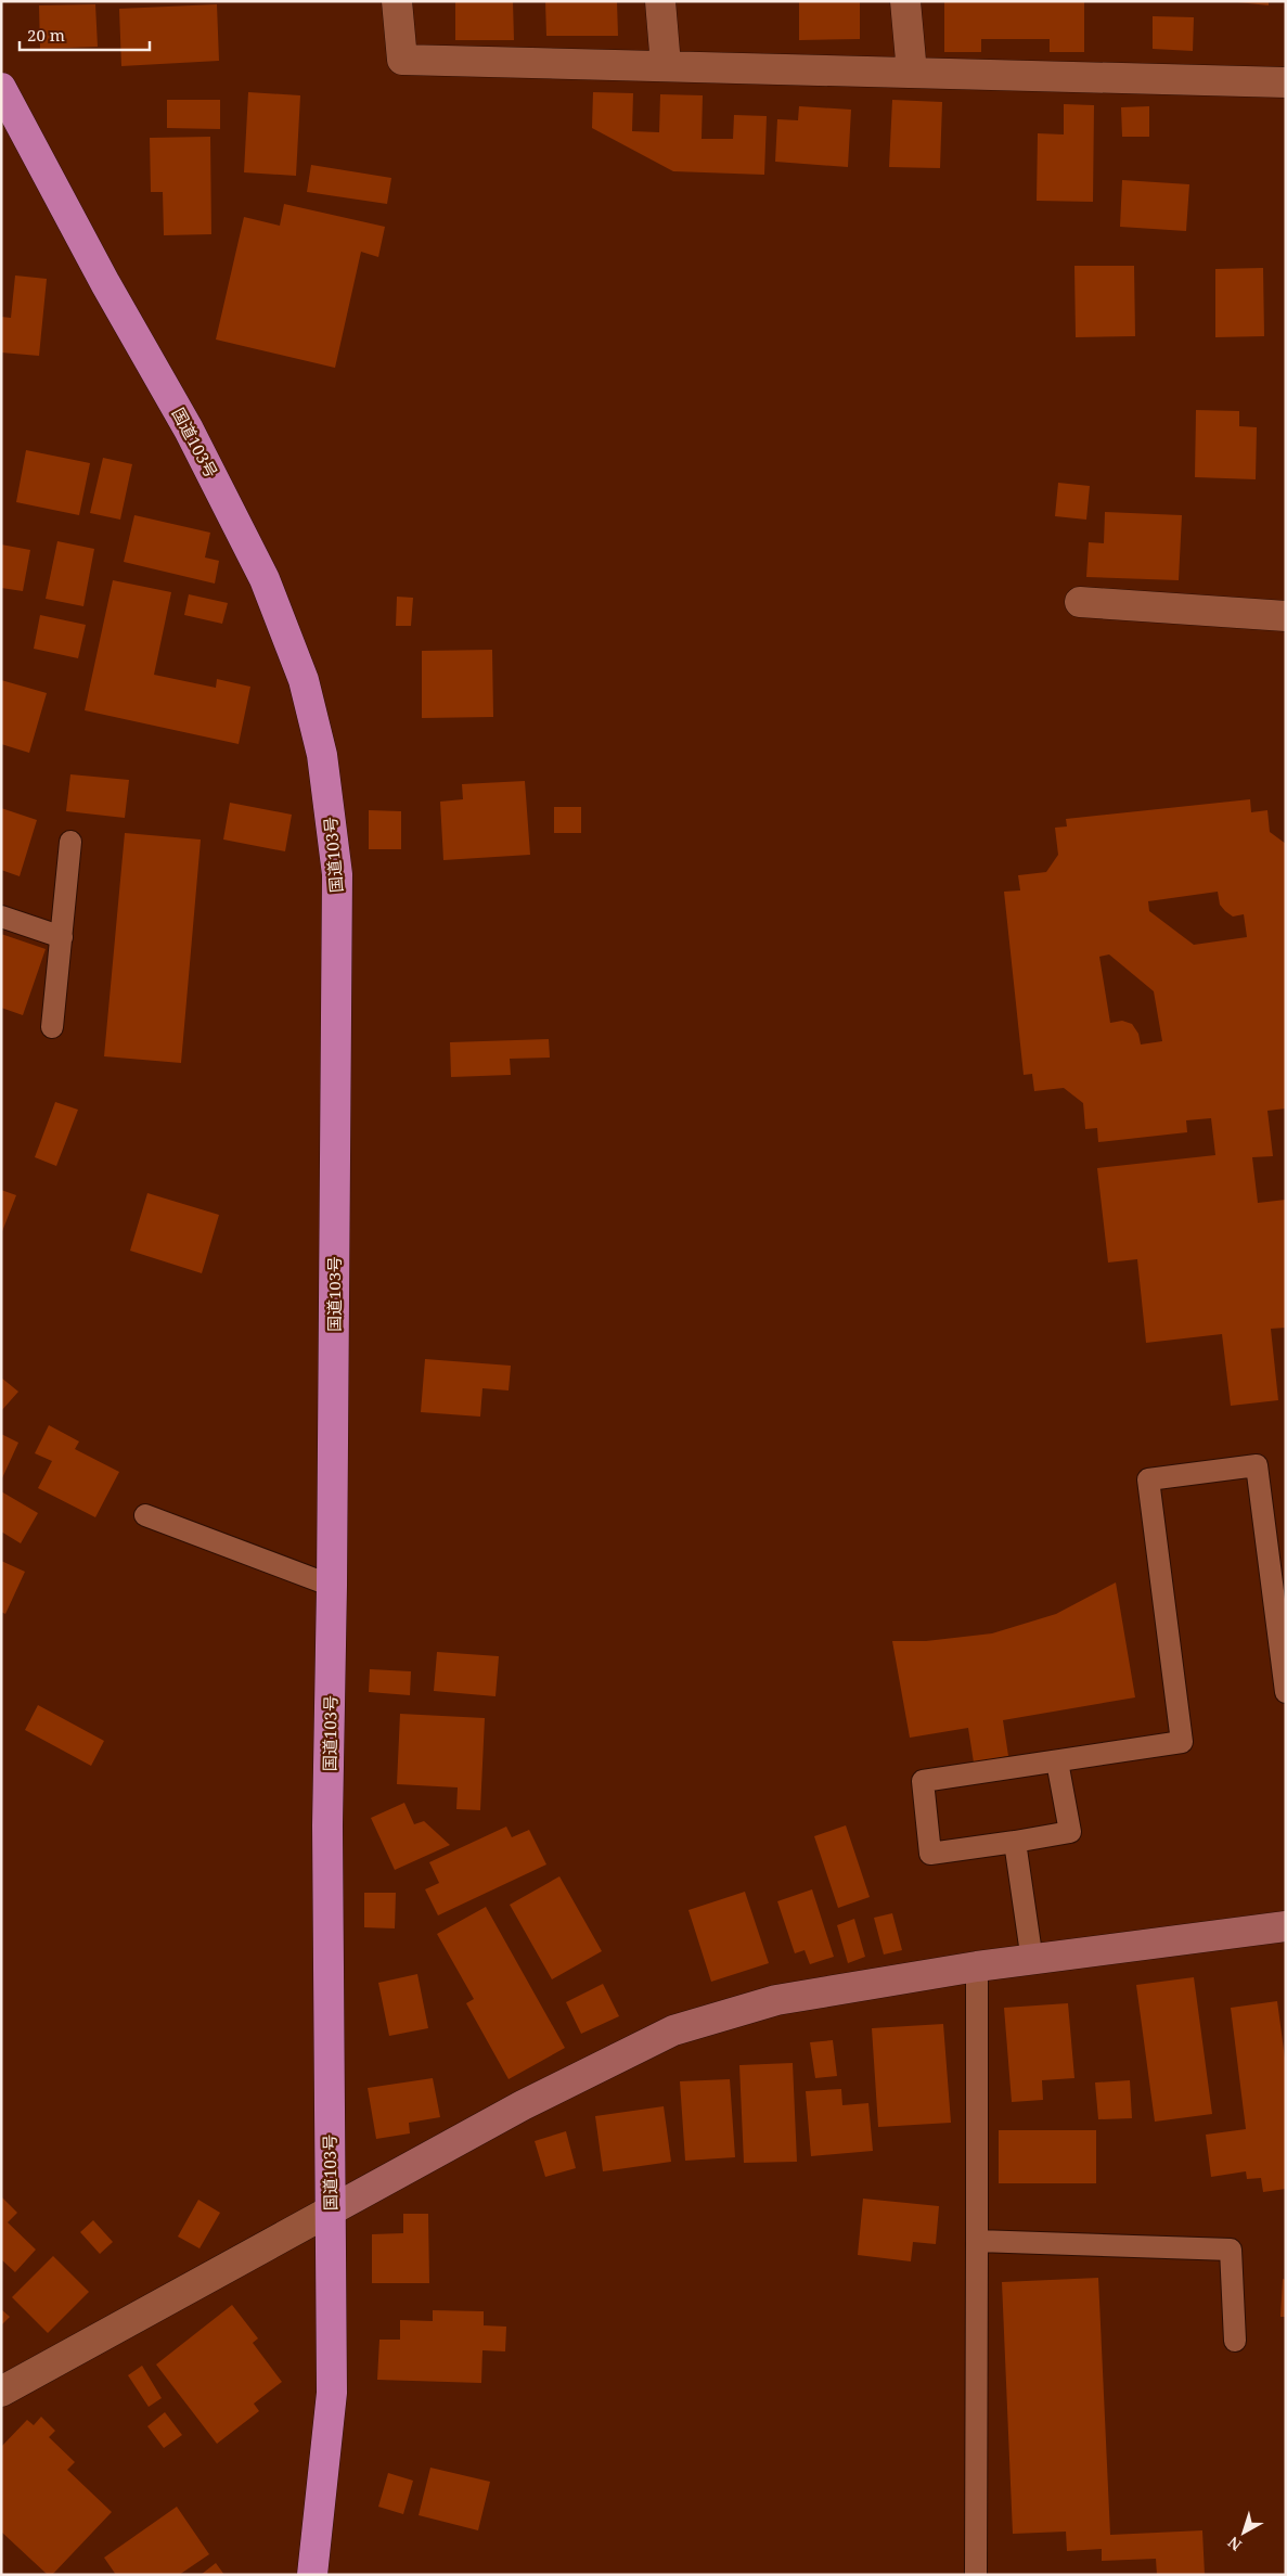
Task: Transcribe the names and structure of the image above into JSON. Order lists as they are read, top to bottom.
{
  "streets": {
    "highway": ["国道103号"]
  },
  "scale_bar": "20 m",
  "north": "bottom left"
}
